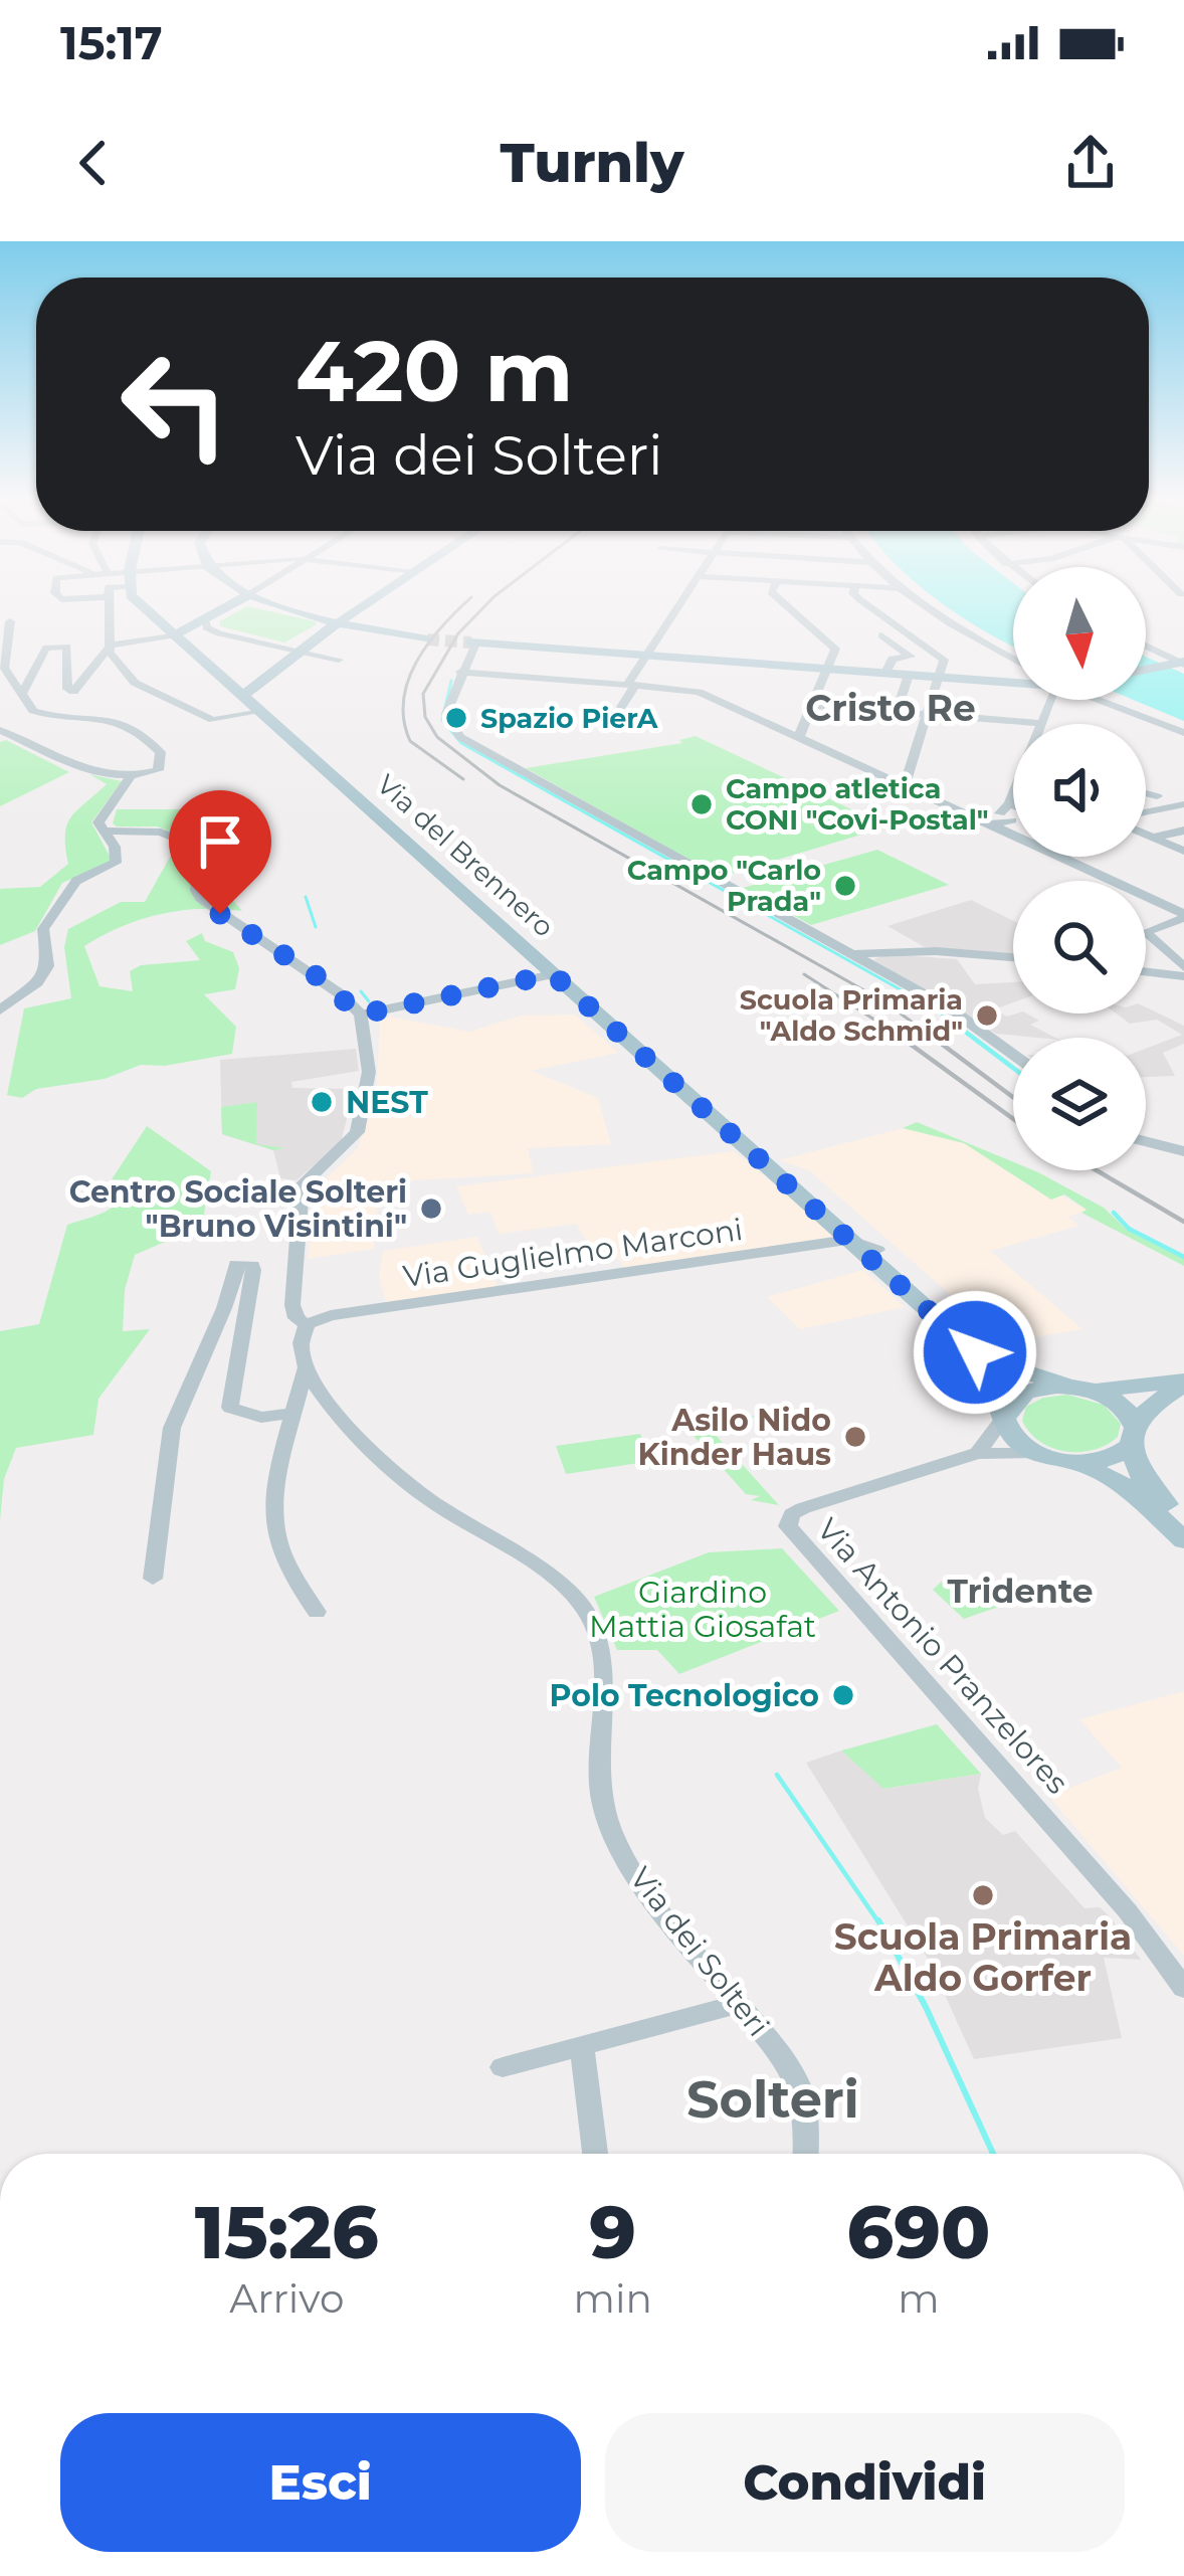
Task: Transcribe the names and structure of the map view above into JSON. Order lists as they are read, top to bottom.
{
  "streets": {
    "main road": ["Via del Brennero"],
    "street": ["Via Guglielmo Marconi", "Via Antonio Pranzelores", "Via dei Solteri"]
  },
  "crossings": [
    ["Via del Brennero", "Via Guglielmo Marconi"],
    ["Via del Brennero", "Via Antonio Pranzelores"]
  ],
  "districts": ["Cristo Re", "Tridente", "Solteri"],
  "parks": ["Giardino Mattia Giosafat"],
  "places": [
    "Spazio PierA",
    "Campo atletica CONI \"Covi-Postal\"",
    "Campo \"Carlo Prada\"",
    "Scuola Primaria \"Aldo Schmid\"",
    "NEST",
    "Centro Sociale Solteri \"Bruno Visintini\"",
    "Asilo Nido Kinder Haus",
    "Polo Tecnologico",
    "Scuola Primaria Aldo Gorfer"
  ],
  "north": "bottom",
  "page": {
    "status": "15:17",
    "header": "Turnly",
    "turn": ["420 m", "Via dei Solteri"],
    "eta": [
      "15:26",
      "Arrivo",
      "9",
      "min",
      "690",
      "m"
    ],
    "buttons": ["Esci", "Condividi"]
  }
}
